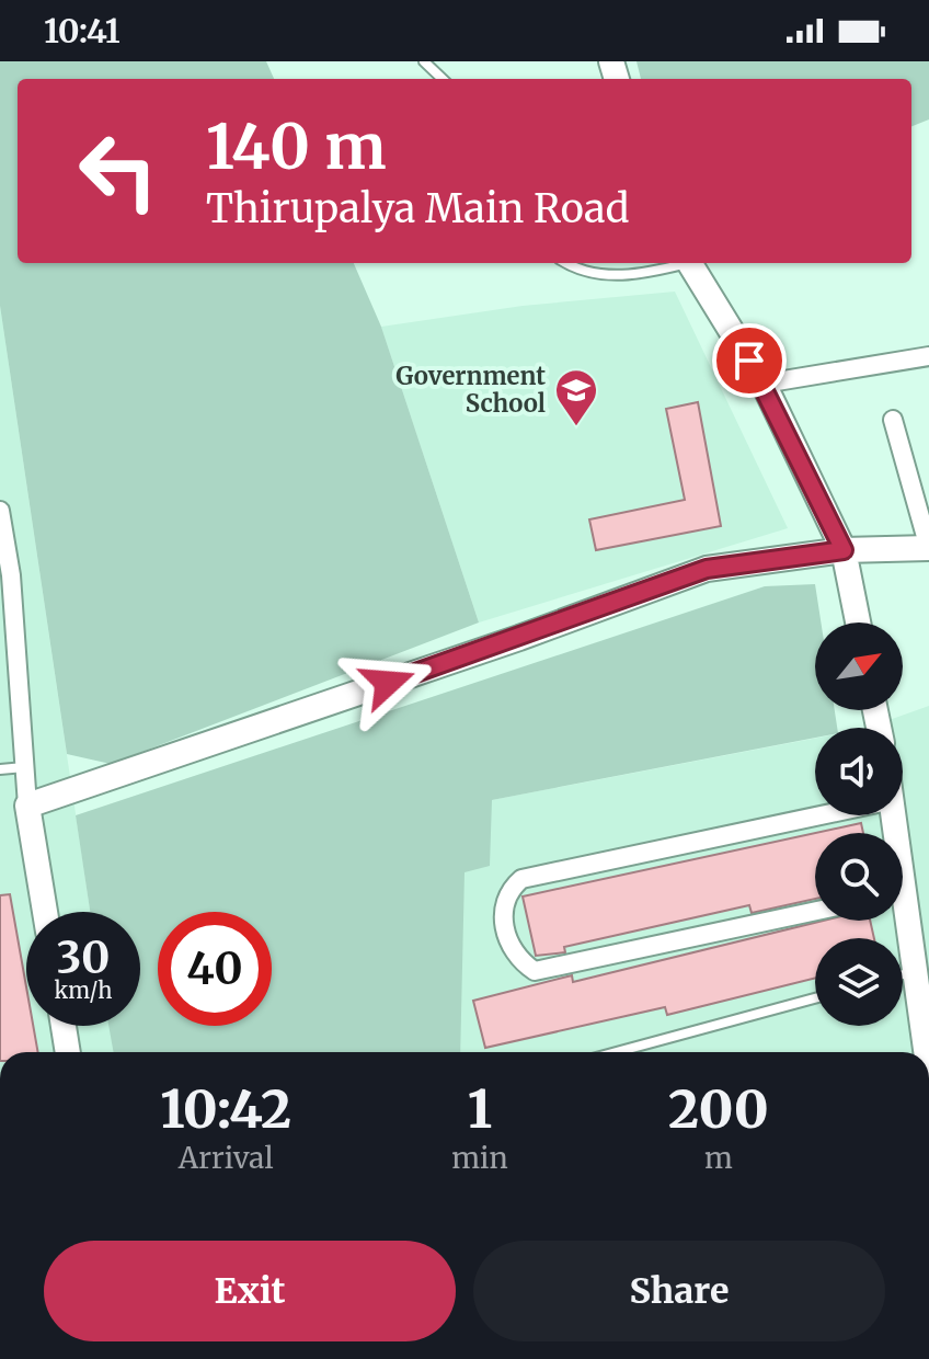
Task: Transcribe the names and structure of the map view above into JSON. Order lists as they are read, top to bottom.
{
  "places": {
    "school or university": ["Government School"]
  },
  "north": "top right",
  "page": {
    "status": "10:41",
    "turn": ["140 m", "Thirupalya Main Road"],
    "speed": "30 km/h",
    "limit": "40",
    "eta": [
      "10:42",
      "Arrival",
      "1",
      "min",
      "200",
      "m"
    ],
    "buttons": ["Exit", "Share"]
  }
}
